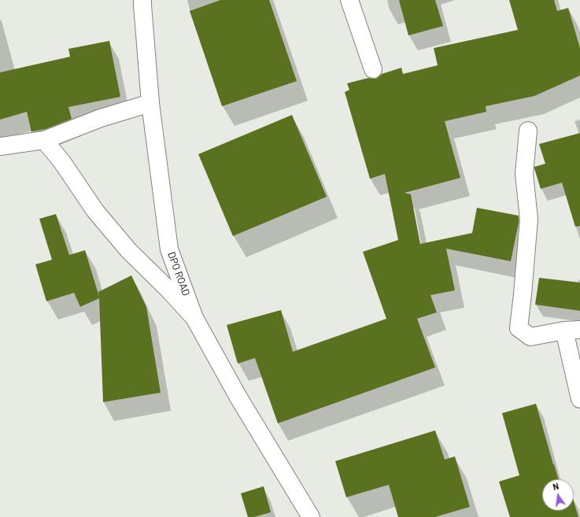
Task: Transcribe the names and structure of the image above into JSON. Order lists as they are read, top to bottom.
{
  "streets": {
    "street": ["DPO ROAD"]
  },
  "north": "top"
}
